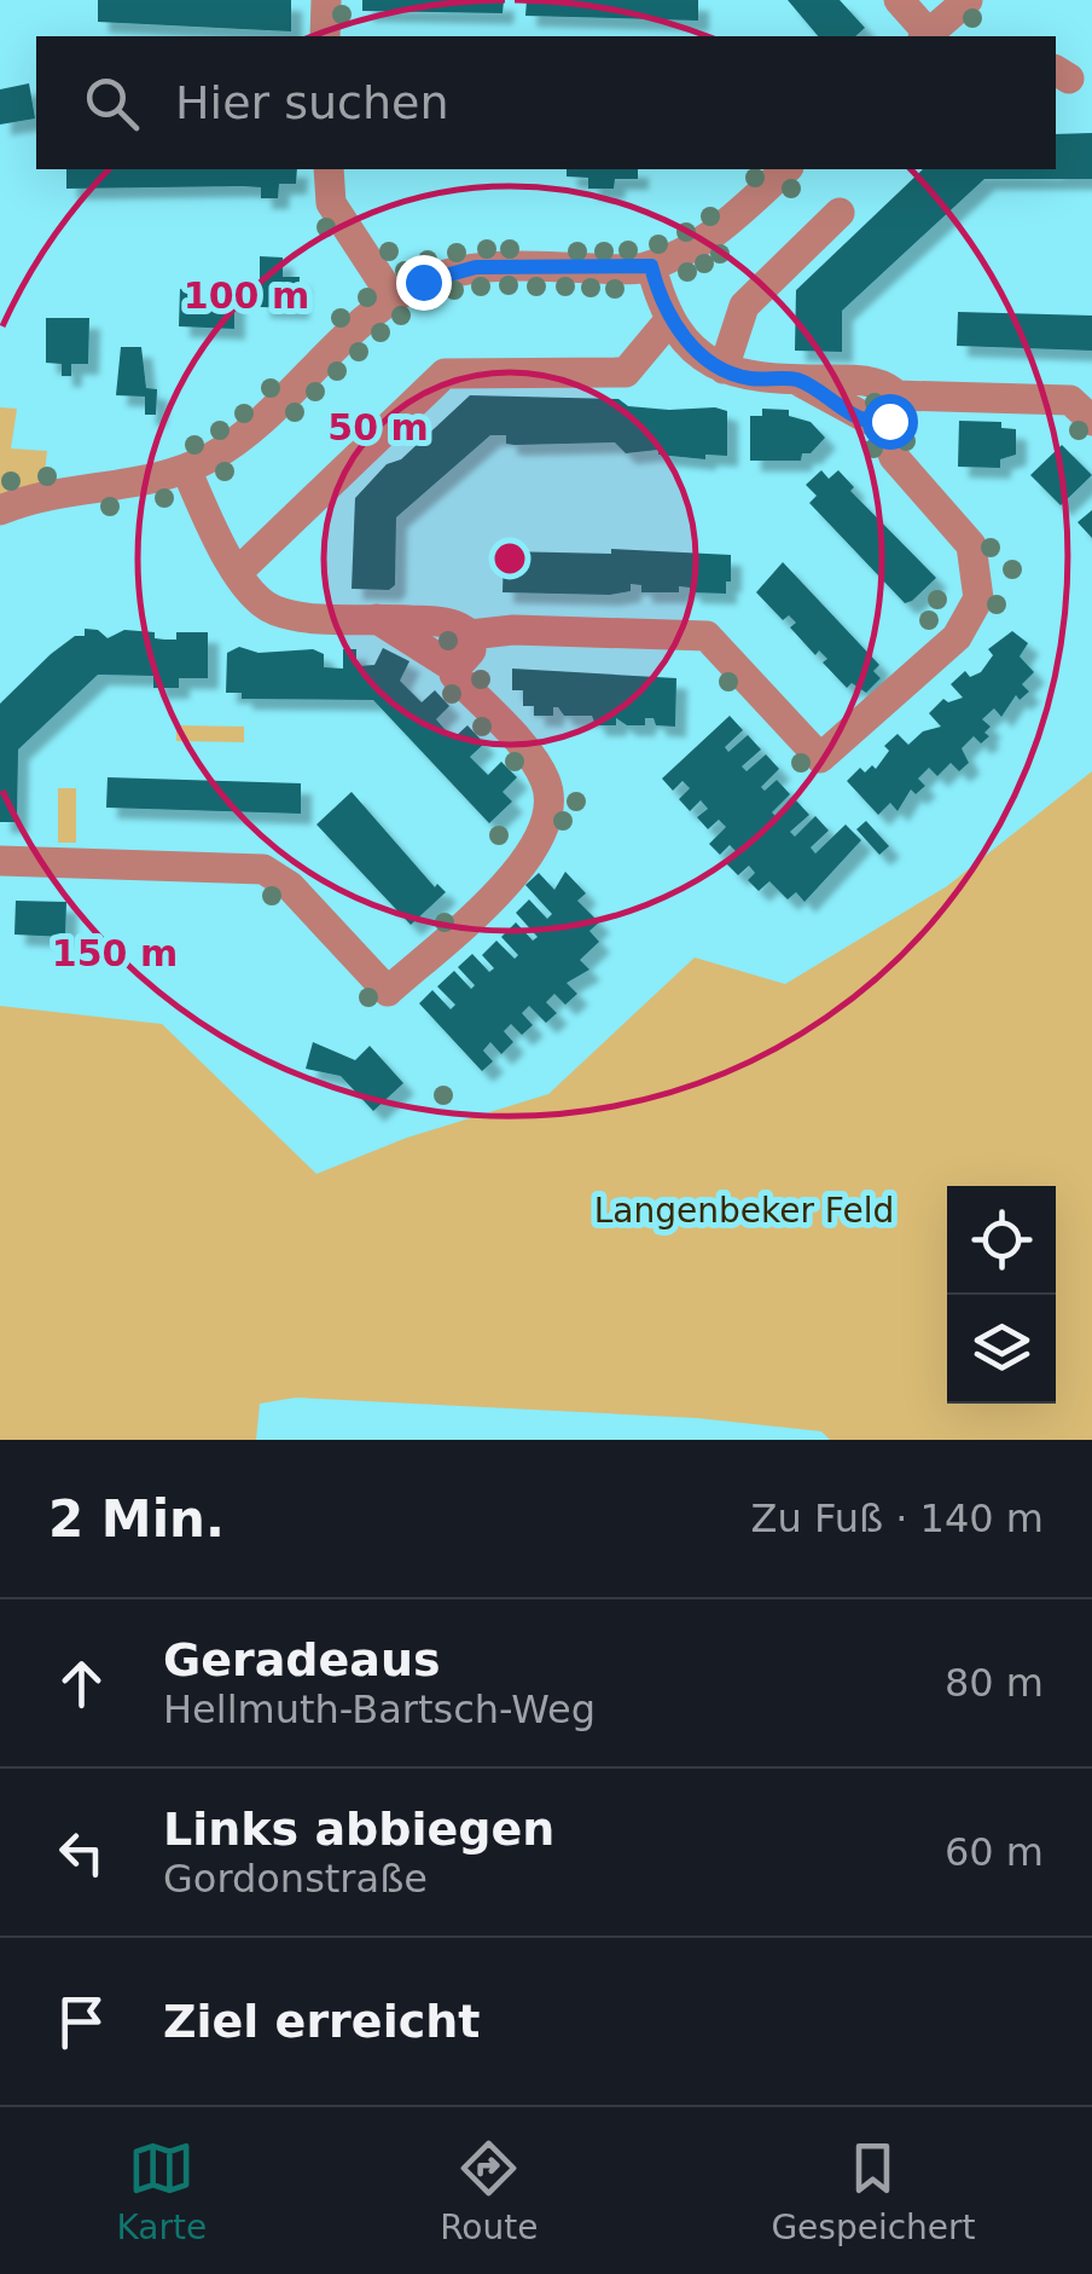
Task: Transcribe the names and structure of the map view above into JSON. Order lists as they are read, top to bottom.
{
  "parks": ["Langenbeker Feld"],
  "page": {
    "search": "Hier suchen",
    "heading": ["2 Min.", "Zu Fuß · 140 m"],
    "list": [
      ["Geradeaus", "Hellmuth-Bartsch-Weg", "80 m"],
      ["Links abbiegen", "Gordonstraße", "60 m"],
      "Ziel erreicht"
    ],
    "nav": ["Karte", "Route", "Gespeichert"]
  },
  "rings": ["100 m", "50 m", "150 m"]
}
